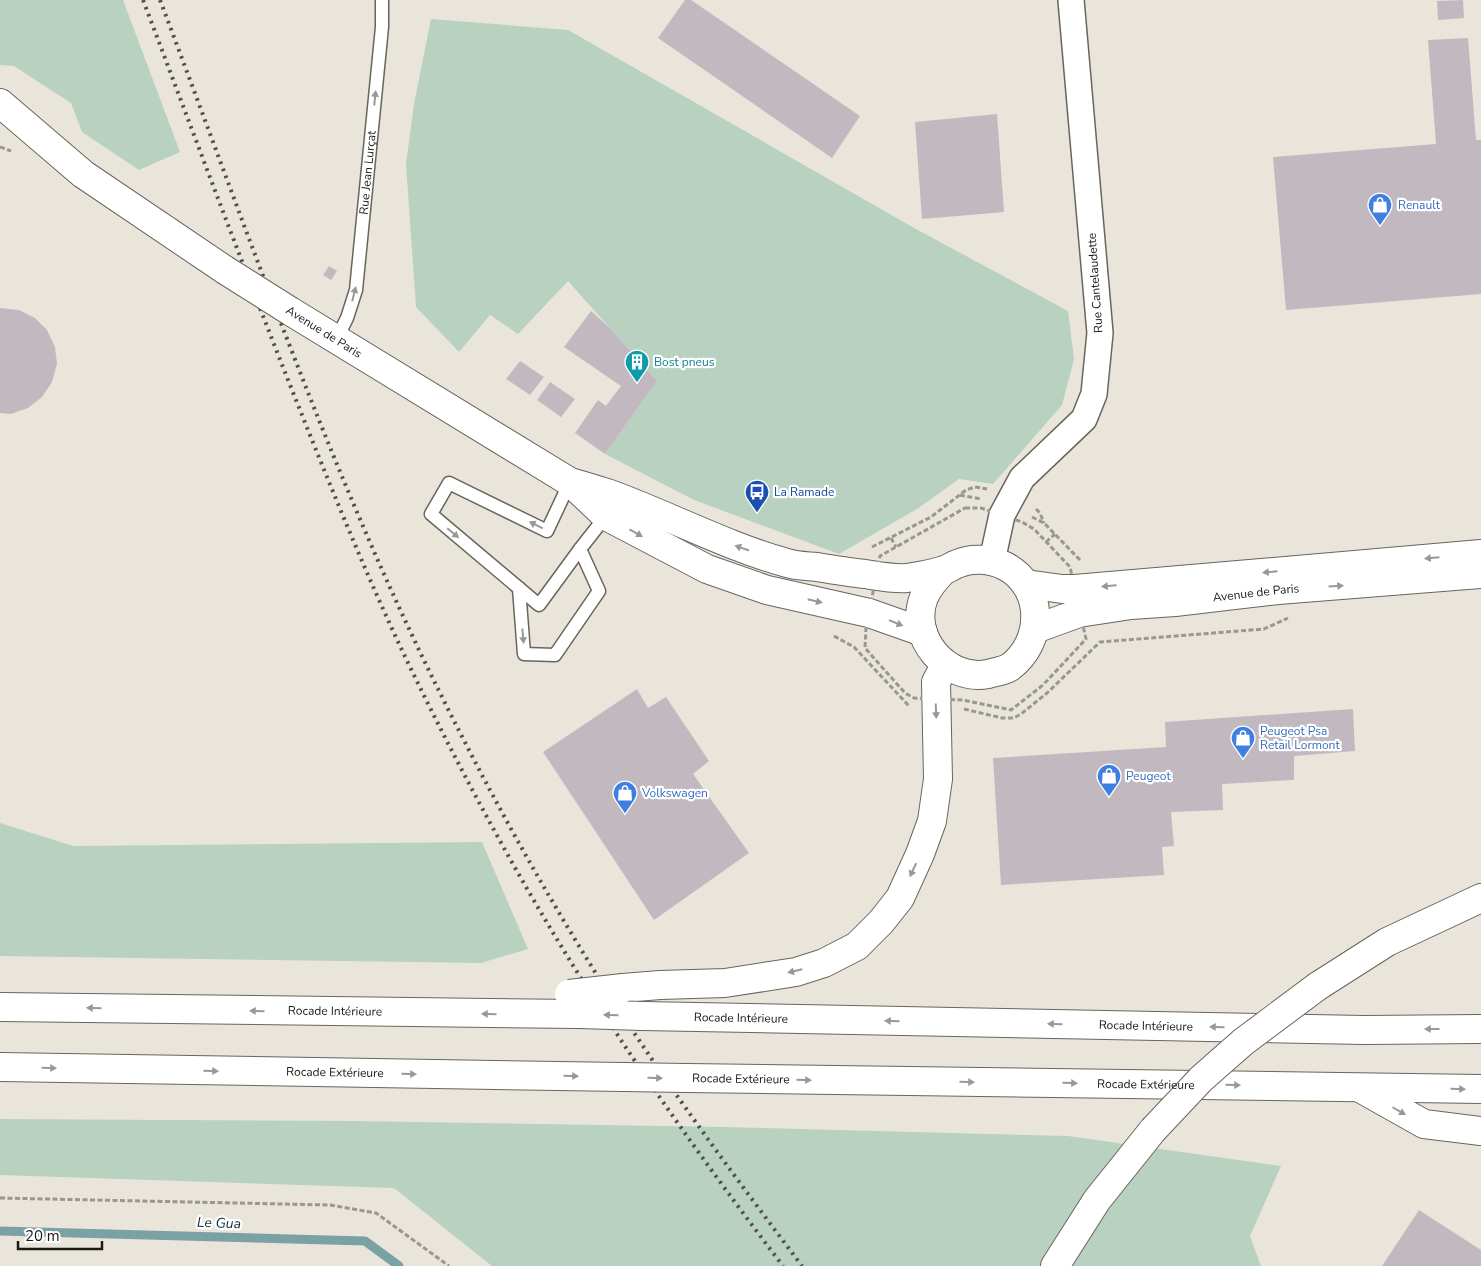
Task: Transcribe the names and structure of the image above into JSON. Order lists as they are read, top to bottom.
{
  "streets": {
    "main road": ["Avenue de Paris", "Rocade Intérieure", "Rocade Extérieure"],
    "street": ["Rue Cantelaudette"],
    "lane": ["Rue Jean Lurçat"]
  },
  "crossings": [
    ["Rue Jean Lurçat", "Avenue de Paris"],
    ["Rue Cantelaudette", "Avenue de Paris"]
  ],
  "one_way": ["Rue Jean Lurçat", "Rocade Intérieure", "Rocade Extérieure"],
  "water": ["Le Gua"],
  "places": {
    "shop": [
      "Renault",
      "Peugeot Psa Retail Lormont",
      "Peugeot",
      "Volkswagen"
    ],
    "building": ["Bost pneus"],
    "bus stop": ["La Ramade"]
  },
  "scale_bar": "20 m"
}
